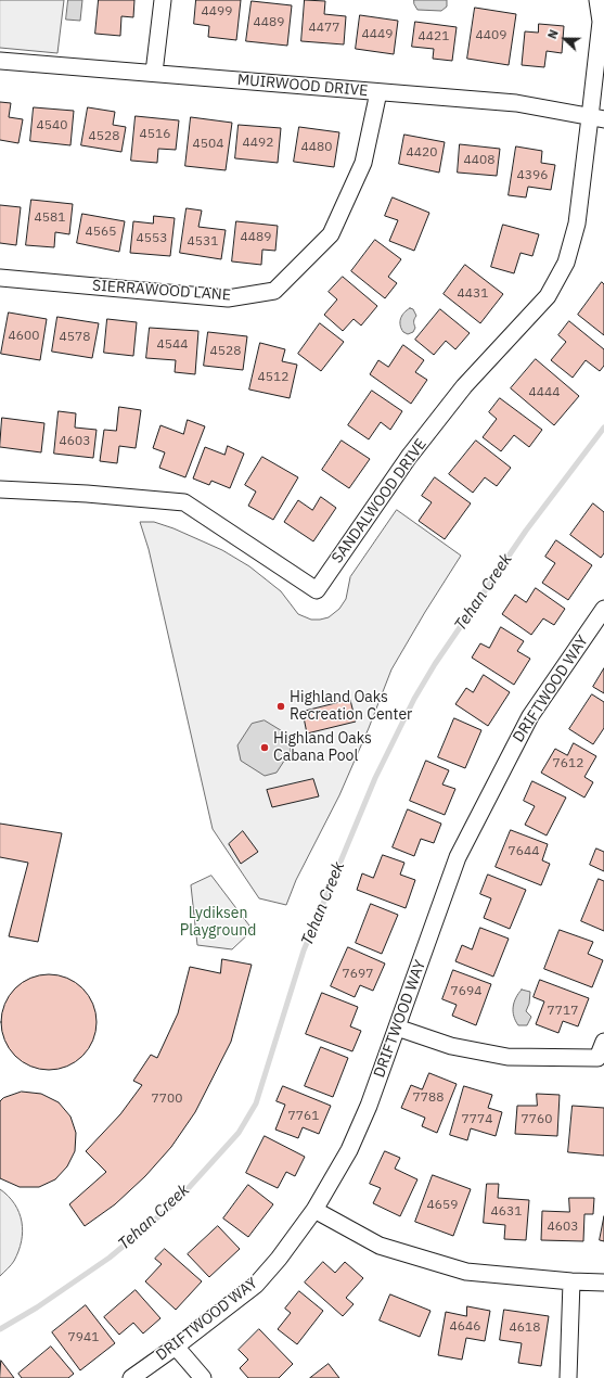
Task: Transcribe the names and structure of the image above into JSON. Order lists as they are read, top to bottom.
{
  "streets": {
    "street": [
      "MUIRWOOD DRIVE",
      "SIERRAWOOD LANE",
      "SANDALWOOD DRIVE",
      "DRIFTWOOD WAY"
    ]
  },
  "crossings": [
    ["MUIRWOOD DRIVE", "SIERRAWOOD LANE"],
    ["MUIRWOOD DRIVE", "SANDALWOOD DRIVE"]
  ],
  "water": ["Tehan Creek"],
  "parks": ["Lydiksen Playground"],
  "places": ["Highland Oaks Recreation Center", "Highland Oaks Cabana Pool"],
  "house_numbers": [
    "4499",
    "4489",
    "4477",
    "4449",
    "4409",
    "4421",
    "4540",
    "4516",
    "4528",
    "4492",
    "4504",
    "4480",
    "4420",
    "4408",
    "4396",
    "4581",
    "4565",
    "4489",
    "4553",
    "4531",
    "4431",
    "4600",
    "4578",
    "4544",
    "4528",
    "4512",
    "4444",
    "4603",
    "7612",
    "7644",
    "7697",
    "7694",
    "7717",
    "7788",
    "7700",
    "7761",
    "7774",
    "7760",
    "4659",
    "4631",
    "4603",
    "4646",
    "4618",
    "7941"
  ],
  "north": "left"
}
